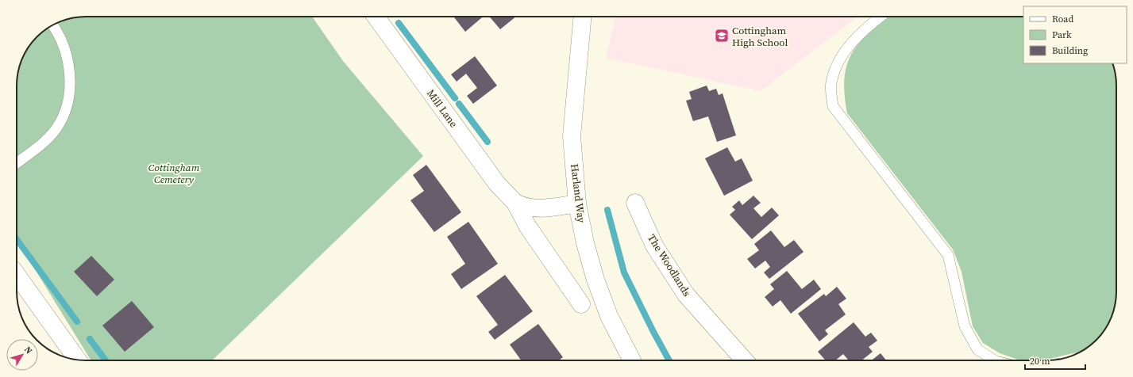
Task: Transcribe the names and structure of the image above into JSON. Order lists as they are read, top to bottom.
{
  "streets": {
    "street": ["Mill Lane", "Harland Way", "The Woodlands"]
  },
  "crossings": [
    ["Mill Lane", "Harland Way"]
  ],
  "parks": ["Cottingham Cemetery"],
  "places": {
    "school or university": ["Cottingham High School"]
  },
  "legend": ["Road", "Park", "Building"],
  "scale_bar": "20 m",
  "north": "top right"
}
